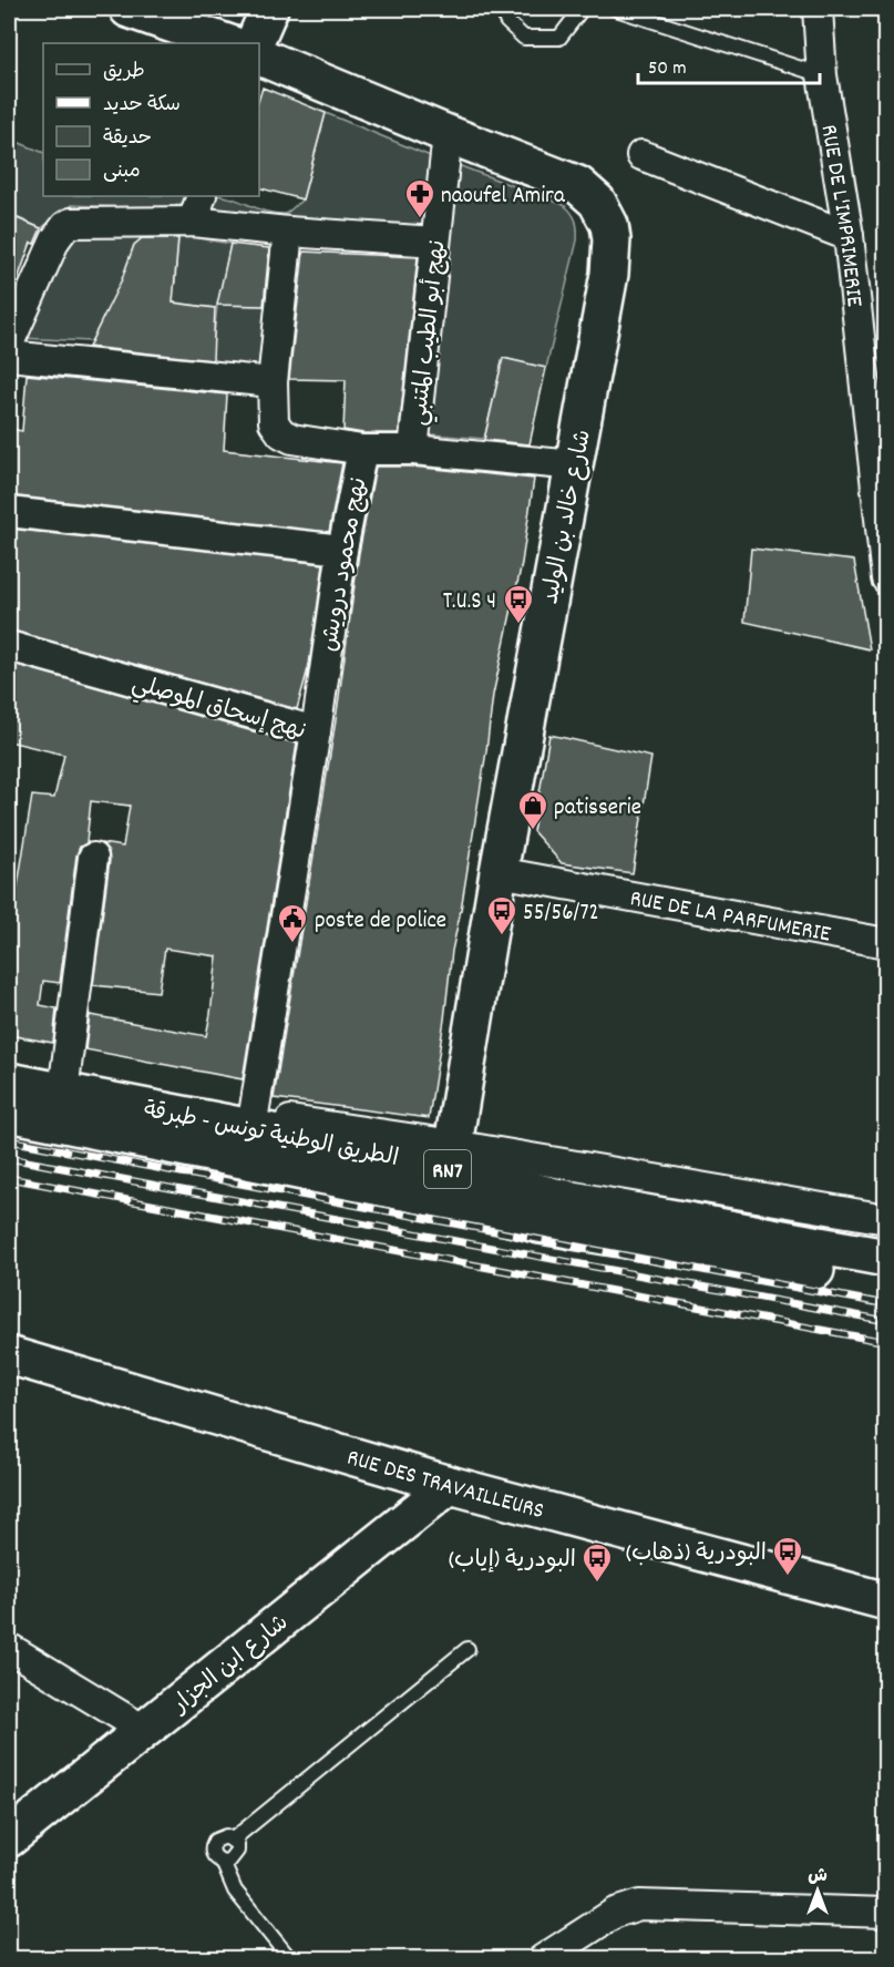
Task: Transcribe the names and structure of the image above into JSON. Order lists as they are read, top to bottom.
{
  "streets": {
    "street": [
      "RUE DE L'IMPRIMERIE",
      "نهج أبو الطيب المتنبي",
      "شارع خالد بن الوليد",
      "نهج محمود درويش",
      "نهج إسحاق الموصلي",
      "RUE DE LA PARFUMERIE",
      "الطريق الوطنية تونس - طبرقة",
      "RN7",
      "RUE DES TRAVAILLEURS",
      "شارع ابن الجزار"
    ]
  },
  "crossings": [
    ["نهج أبو الطيب المتنبي", "شارع خالد بن الوليد"],
    ["نهج أبو الطيب المتنبي", "نهج محمود درويش"],
    ["شارع خالد بن الوليد", "نهج محمود درويش"],
    ["شارع خالد بن الوليد", "RUE DE LA PARFUMERIE"],
    ["شارع خالد بن الوليد", "الطريق الوطنية تونس - طبرقة"],
    ["نهج محمود درويش", "نهج إسحاق الموصلي"],
    ["نهج إسحاق الموصلي", "الطريق الوطنية تونس - طبرقة"],
    ["RUE DES TRAVAILLEURS", "شارع ابن الجزار"]
  ],
  "places": {
    "pharmacy": ["naoufel Amira"],
    "bus stop": [
      "T.U.S 4",
      "55/56/72",
      "البودرية (ذهاب)",
      "البودرية (إياب)"
    ],
    "shop": ["patisserie"],
    "public building": ["poste de police"]
  },
  "legend": [
    "طريق",
    "سكة حديد",
    "حديقة",
    "مبنى"
  ],
  "scale_bar": "50 m",
  "north": "top"
}
